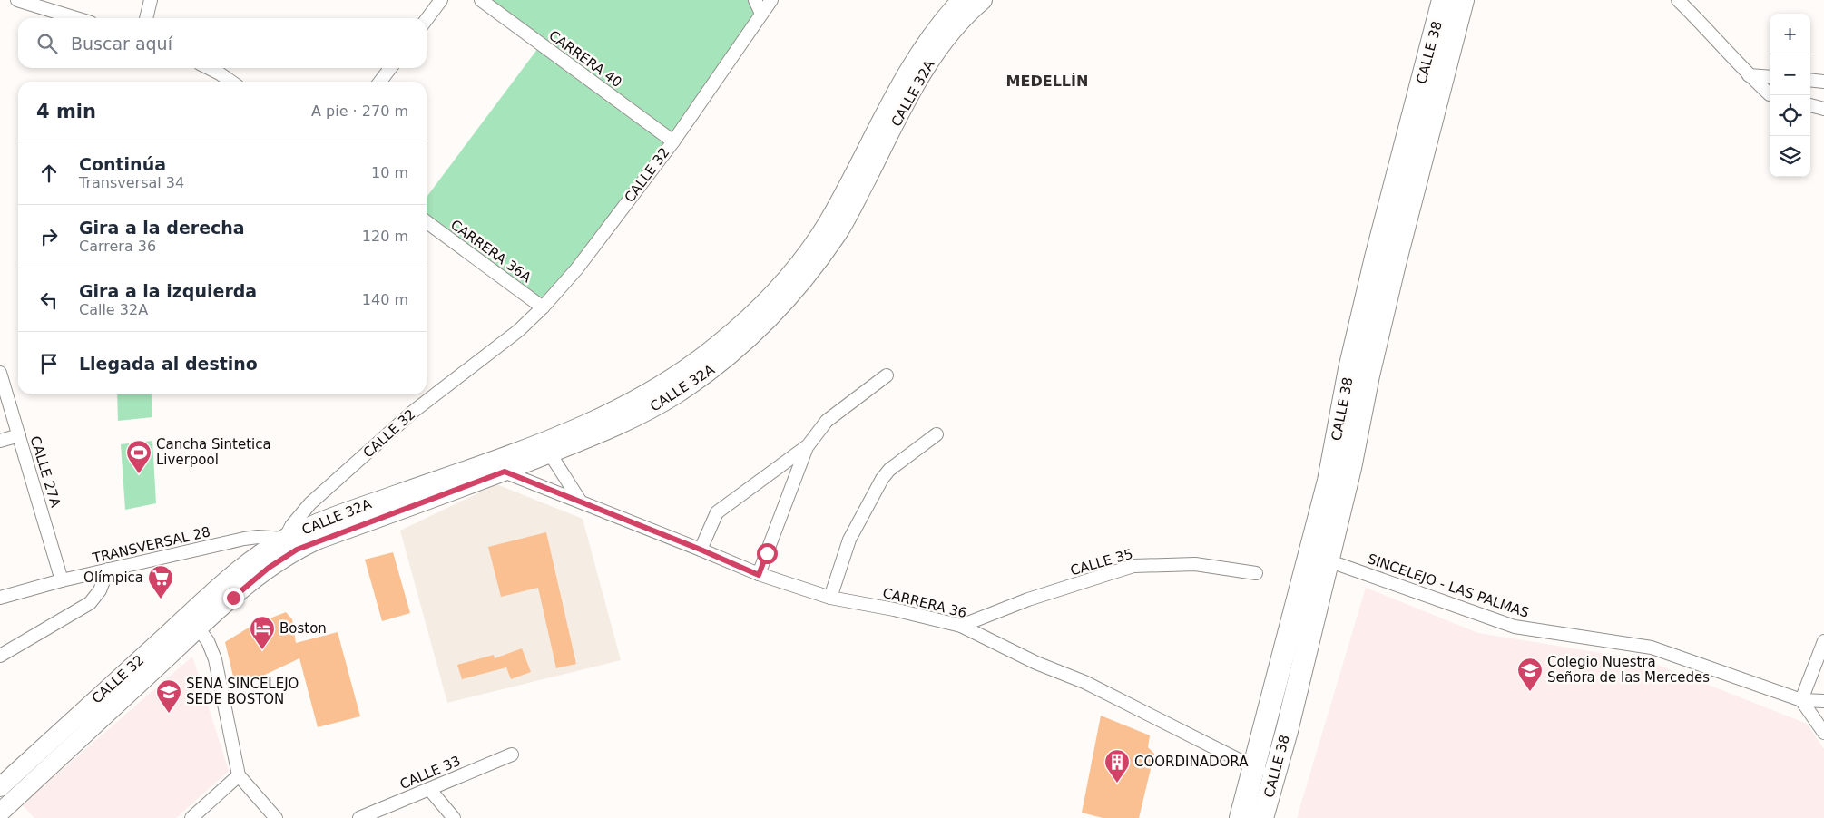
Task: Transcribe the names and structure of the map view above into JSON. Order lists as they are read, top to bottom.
{
  "streets": {
    "highway": ["CALLE 38"],
    "main road": ["CALLE 32A", "CALLE 32"],
    "street": [
      "CARRERA 40",
      "CARRERA 36A",
      "CALLE 27A",
      "TRANSVERSAL 28",
      "CALLE 35",
      "SINCELEJO - LAS PALMAS",
      "CARRERA 36",
      "CALLE 33"
    ]
  },
  "crossings": [
    ["CALLE 38", "SINCELEJO - LAS PALMAS"],
    ["CALLE 38", "CARRERA 36"],
    ["CARRERA 40", "CALLE 32"],
    ["CALLE 32A", "CALLE 32"],
    ["CALLE 32A", "TRANSVERSAL 28"],
    ["CALLE 32A", "CARRERA 36"],
    ["CALLE 32", "CARRERA 36A"],
    ["CALLE 32", "TRANSVERSAL 28"],
    ["CALLE 27A", "TRANSVERSAL 28"],
    ["CALLE 35", "CARRERA 36"]
  ],
  "districts": ["MEDELLÍN"],
  "places": {
    "sports": ["Cancha Sintetica Liverpool"],
    "supermarket": ["Olímpica"],
    "hotel": ["Boston"],
    "school or university": ["Colegio Nuestra Señora de las Mercedes", "SENA SINCELEJO SEDE BOSTON"],
    "building": ["COORDINADORA"]
  },
  "page": {
    "map_buttons": ["+", "−"],
    "search": "Buscar aquí",
    "heading": ["4 min", "A pie · 270 m"],
    "list": [
      ["Continúa", "Transversal 34", "10 m"],
      ["Gira a la derecha", "Carrera 36", "120 m"],
      ["Gira a la izquierda", "Calle 32A", "140 m"],
      "Llegada al destino"
    ]
  }
}
